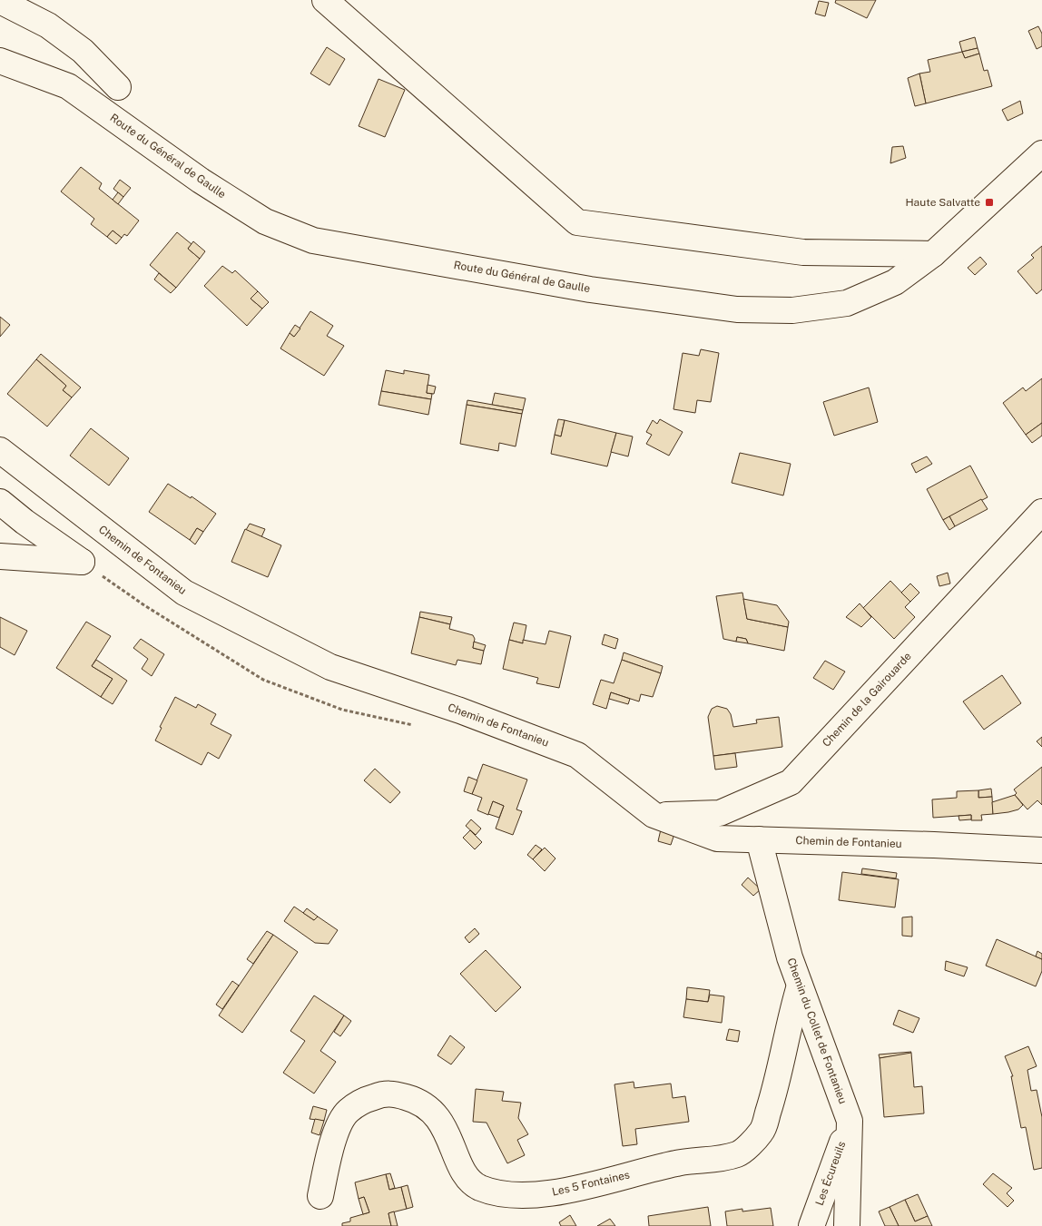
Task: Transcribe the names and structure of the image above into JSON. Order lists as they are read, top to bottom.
{
  "streets": {
    "street": [
      "Route du Général de Gaulle",
      "Chemin de Fontanieu",
      "Chemin de la Gairouarde",
      "Chemin du Collet de Fontanieu",
      "Les Écureuils",
      "Les 5 Fontaines"
    ]
  },
  "crossings": [
    ["Chemin de Fontanieu", "Chemin de la Gairouarde"],
    ["Chemin de Fontanieu", "Chemin du Collet de Fontanieu"],
    ["Chemin du Collet de Fontanieu", "Les Écureuils"],
    ["Chemin du Collet de Fontanieu", "Les 5 Fontaines"]
  ],
  "places": {
    "transit": ["Haute Salvatte"]
  }
}
